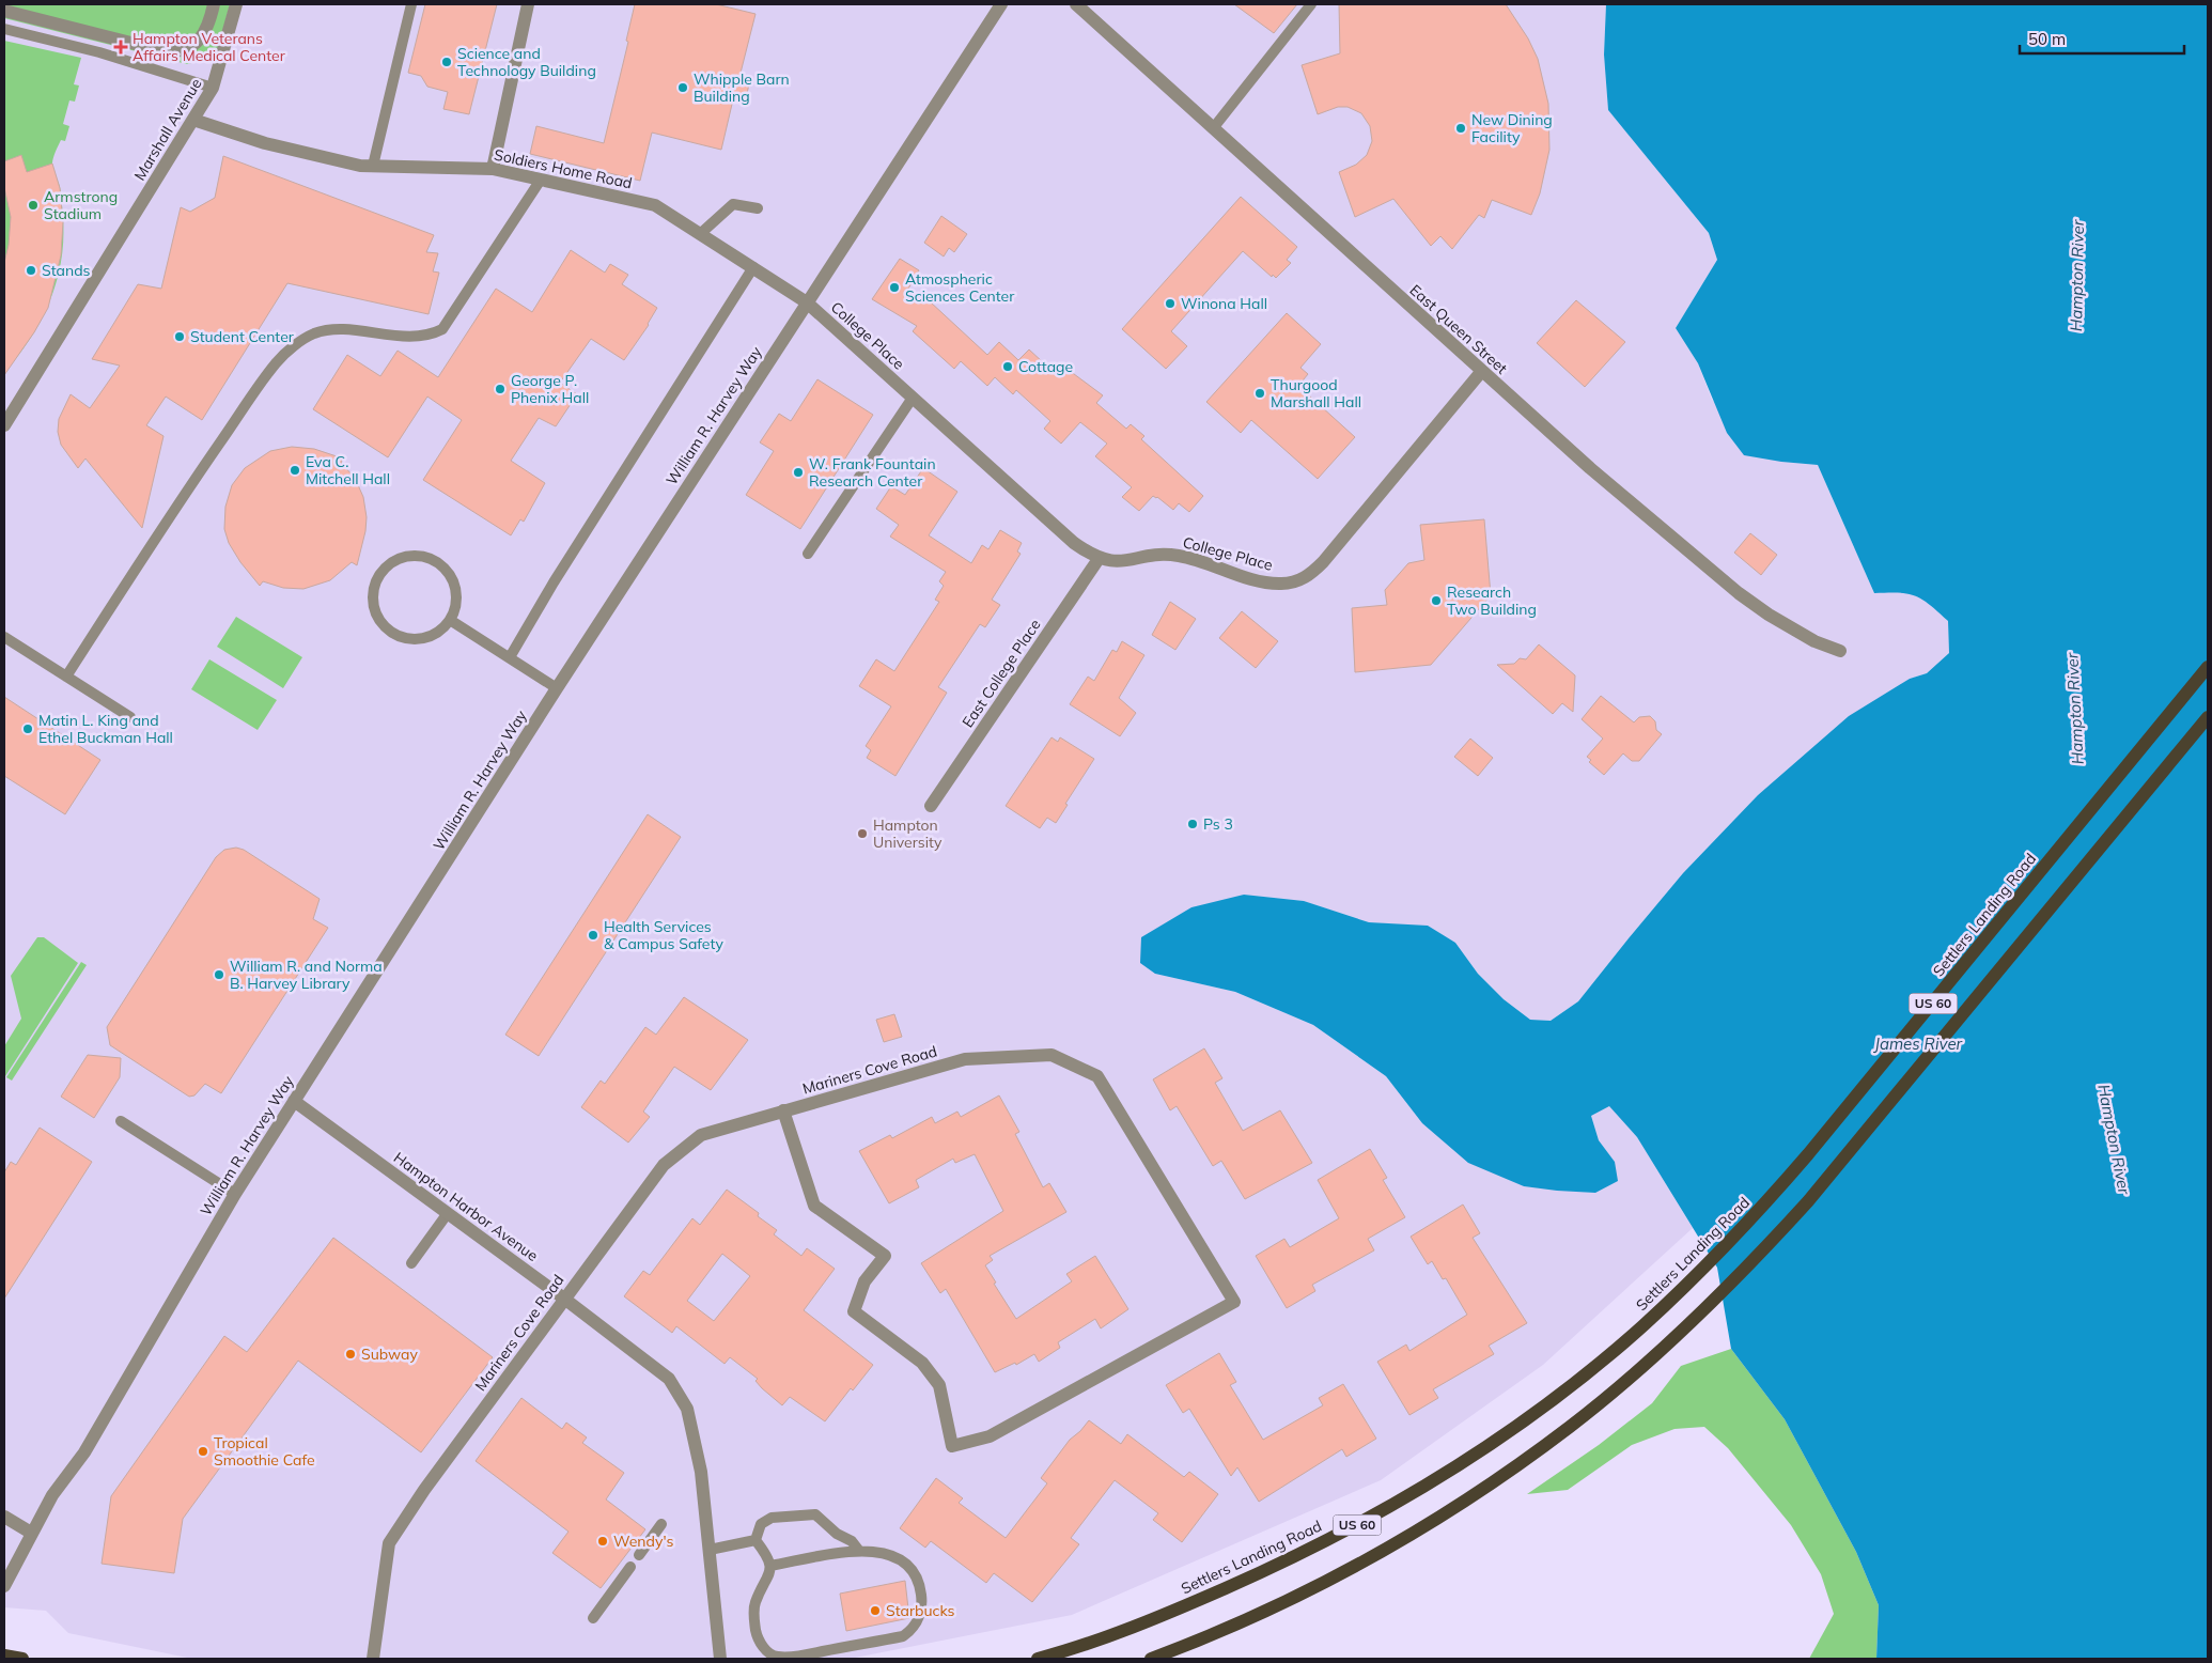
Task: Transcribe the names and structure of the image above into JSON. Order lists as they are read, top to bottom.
{
  "streets": {
    "main road": ["Settlers Landing Road", "US 60"],
    "street": [
      "Marshall Avenue",
      "Soldiers Home Road",
      "East Queen Street",
      "College Place",
      "William R. Harvey Way",
      "East College Place",
      "Mariners Cove Road",
      "Hampton Harbor Avenue"
    ]
  },
  "crossings": [
    ["Marshall Avenue", "Soldiers Home Road"],
    ["Soldiers Home Road", "College Place"],
    ["Soldiers Home Road", "William R. Harvey Way"],
    ["East Queen Street", "College Place"],
    ["College Place", "William R. Harvey Way"],
    ["College Place", "East College Place"],
    ["William R. Harvey Way", "Hampton Harbor Avenue"],
    ["Mariners Cove Road", "Hampton Harbor Avenue"]
  ],
  "water": ["Hampton River", "James River"],
  "places": {
    "health": ["Hampton Veterans Affairs Medical Center"],
    "other": [
      "Science and Technology Building",
      "Whipple Barn Building",
      "New Dining Facility",
      "Armstrong Stadium",
      "Stands",
      "Atmospheric Sciences Center",
      "Winona Hall",
      "Student Center",
      "Cottage",
      "George P. Phenix Hall",
      "Thurgood Marshall Hall",
      "Eva C. Mitchell Hall",
      "W. Frank Fountain Research Center",
      "Research Two Building",
      "Matin L. King and Ethel Buckman Hall",
      "Ps 3",
      "Hampton University",
      "Health Services & Campus Safety",
      "William R. and Norma B. Harvey Library",
      "Subway",
      "Tropical Smoothie Cafe",
      "Wendy's",
      "Starbucks"
    ]
  },
  "scale_bar": "50 m"
}
